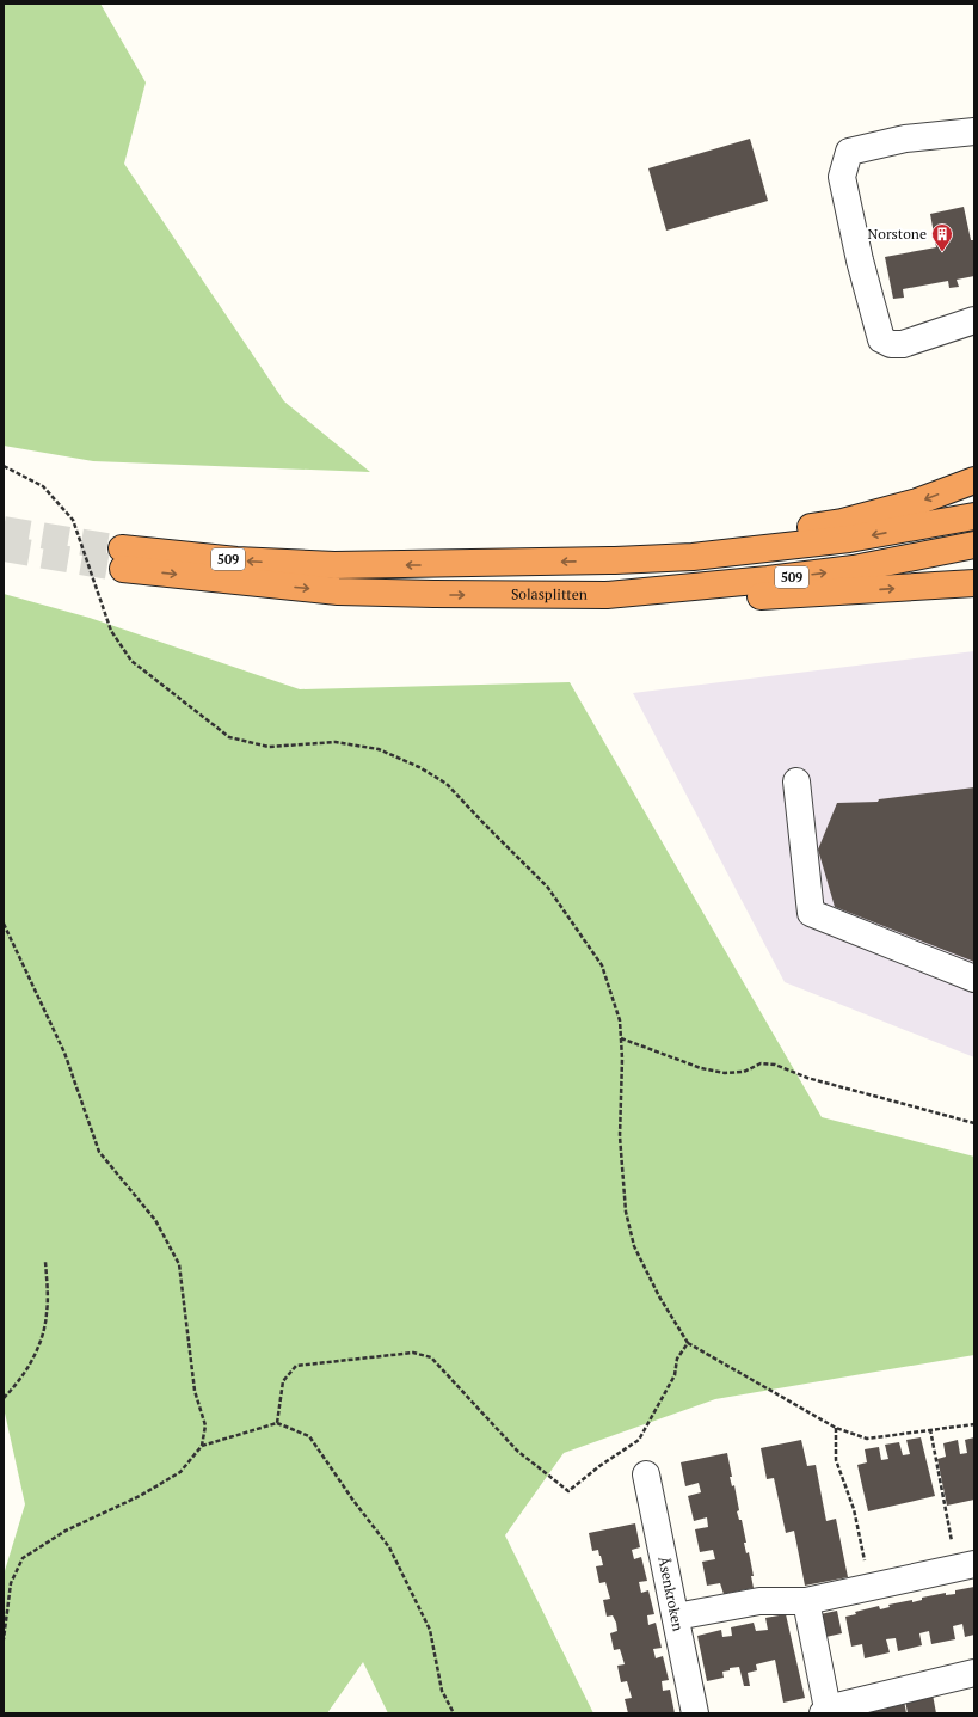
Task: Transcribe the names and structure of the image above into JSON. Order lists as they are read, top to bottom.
{
  "streets": {
    "highway": ["509", "Solasplitten"],
    "street": ["Åsenkroken"]
  },
  "crossings": [
    ["509", "Solasplitten"]
  ],
  "places": {
    "building": ["Norstone"]
  }
}
